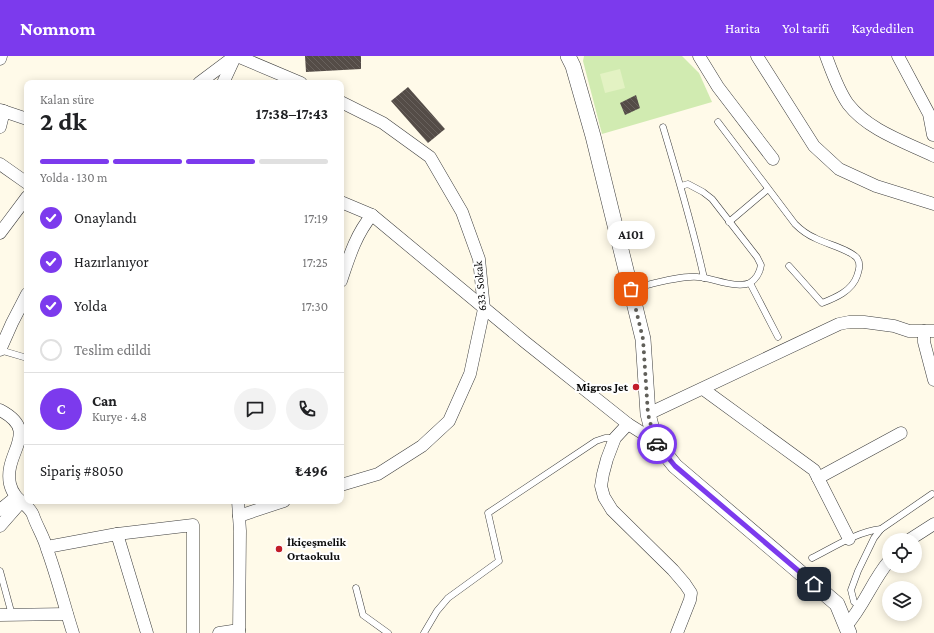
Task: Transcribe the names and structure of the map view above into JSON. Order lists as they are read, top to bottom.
{
  "streets": {
    "street": ["633. Sokak"]
  },
  "places": ["A101", "Migros Jet", "İkiçeşmelik Ortaokulu"],
  "page": {
    "header": "Nomnom",
    "nav": ["Harita", "Yol tarifi", "Kaydedilen"],
    "heading": ["2 dk", "Kalan süre", "17:38–17:43"],
    "panel": [
      "Can",
      "Kurye · 4.8",
      "Sipariş #8050",
      "₺496"
    ],
    "bar": "Yolda · 130 m",
    "list": [
      ["Onaylandı", "17:19"],
      ["Hazırlanıyor", "17:25"],
      ["Yolda", "17:30"],
      "Teslim edildi"
    ],
    "bubble": "A101",
    "round": "C"
  }
}
